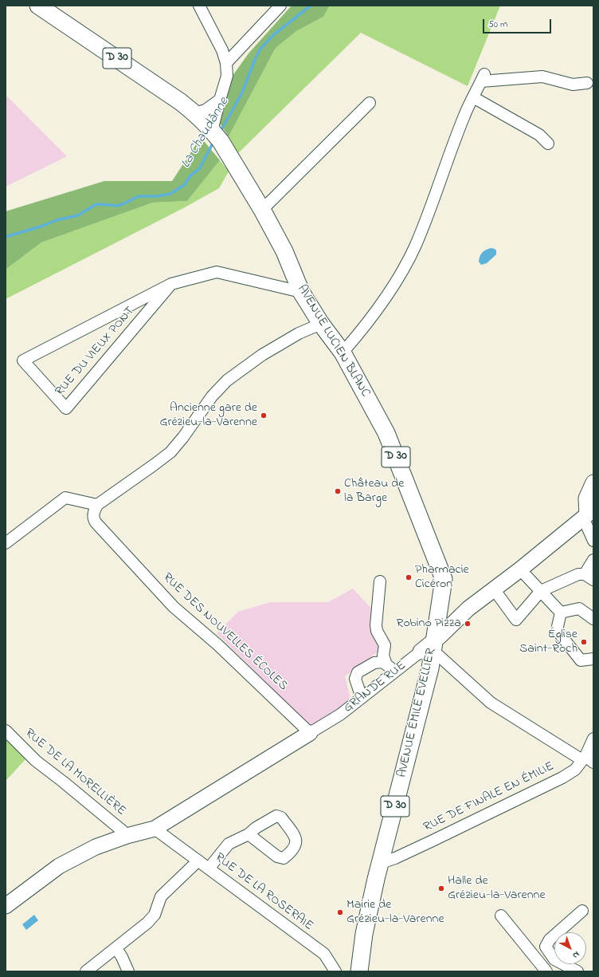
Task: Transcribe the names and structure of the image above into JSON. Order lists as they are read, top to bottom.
{
  "streets": {
    "main road": ["D 30", "AVENUE LUCIEN BLANC", "AVENUE ÉMILE EVELLIER"],
    "street": [
      "RUE DU VIEUX PONT",
      "RUE DES NOUVELLES ÉCOLES",
      "GRANDE RUE",
      "RUE DE LA MORELLIÈRE",
      "RUE DE FINALE EN ÉMILIE",
      "RUE DE LA ROSERAIE"
    ]
  },
  "crossings": [
    ["D 30", "AVENUE LUCIEN BLANC"],
    ["AVENUE LUCIEN BLANC", "RUE DU VIEUX PONT"],
    ["AVENUE LUCIEN BLANC", "GRANDE RUE"],
    ["AVENUE LUCIEN BLANC", "AVENUE ÉMILE EVELLIER"],
    ["RUE DES NOUVELLES ÉCOLES", "GRANDE RUE"],
    ["GRANDE RUE", "AVENUE ÉMILE EVELLIER"],
    ["GRANDE RUE", "RUE DE LA MORELLIÈRE"],
    ["GRANDE RUE", "RUE DE LA ROSERAIE"],
    ["AVENUE ÉMILE EVELLIER", "RUE DE FINALE EN ÉMILIE"]
  ],
  "water": ["La Chaudanne"],
  "places": [
    "Ancienne gare de Grézieu-la-Varenne",
    "Château de la Barge",
    "Pharmacie Cicéron",
    "Robino Pizza",
    "Église Saint-Roch",
    "Halle de Grézieu-la-Varenne",
    "Mairie de Grézieu-la-Varenne"
  ],
  "scale_bar": "50 m",
  "north": "bottom right"
}
